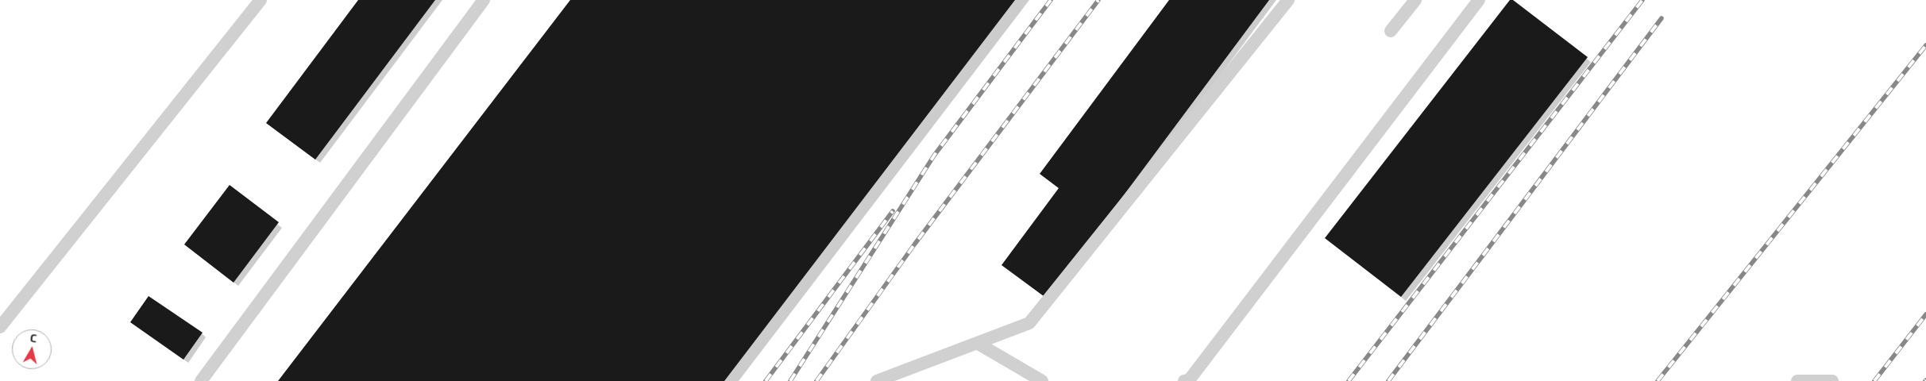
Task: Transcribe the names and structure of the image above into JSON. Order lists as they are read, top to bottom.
{
  "north": "top"
}
